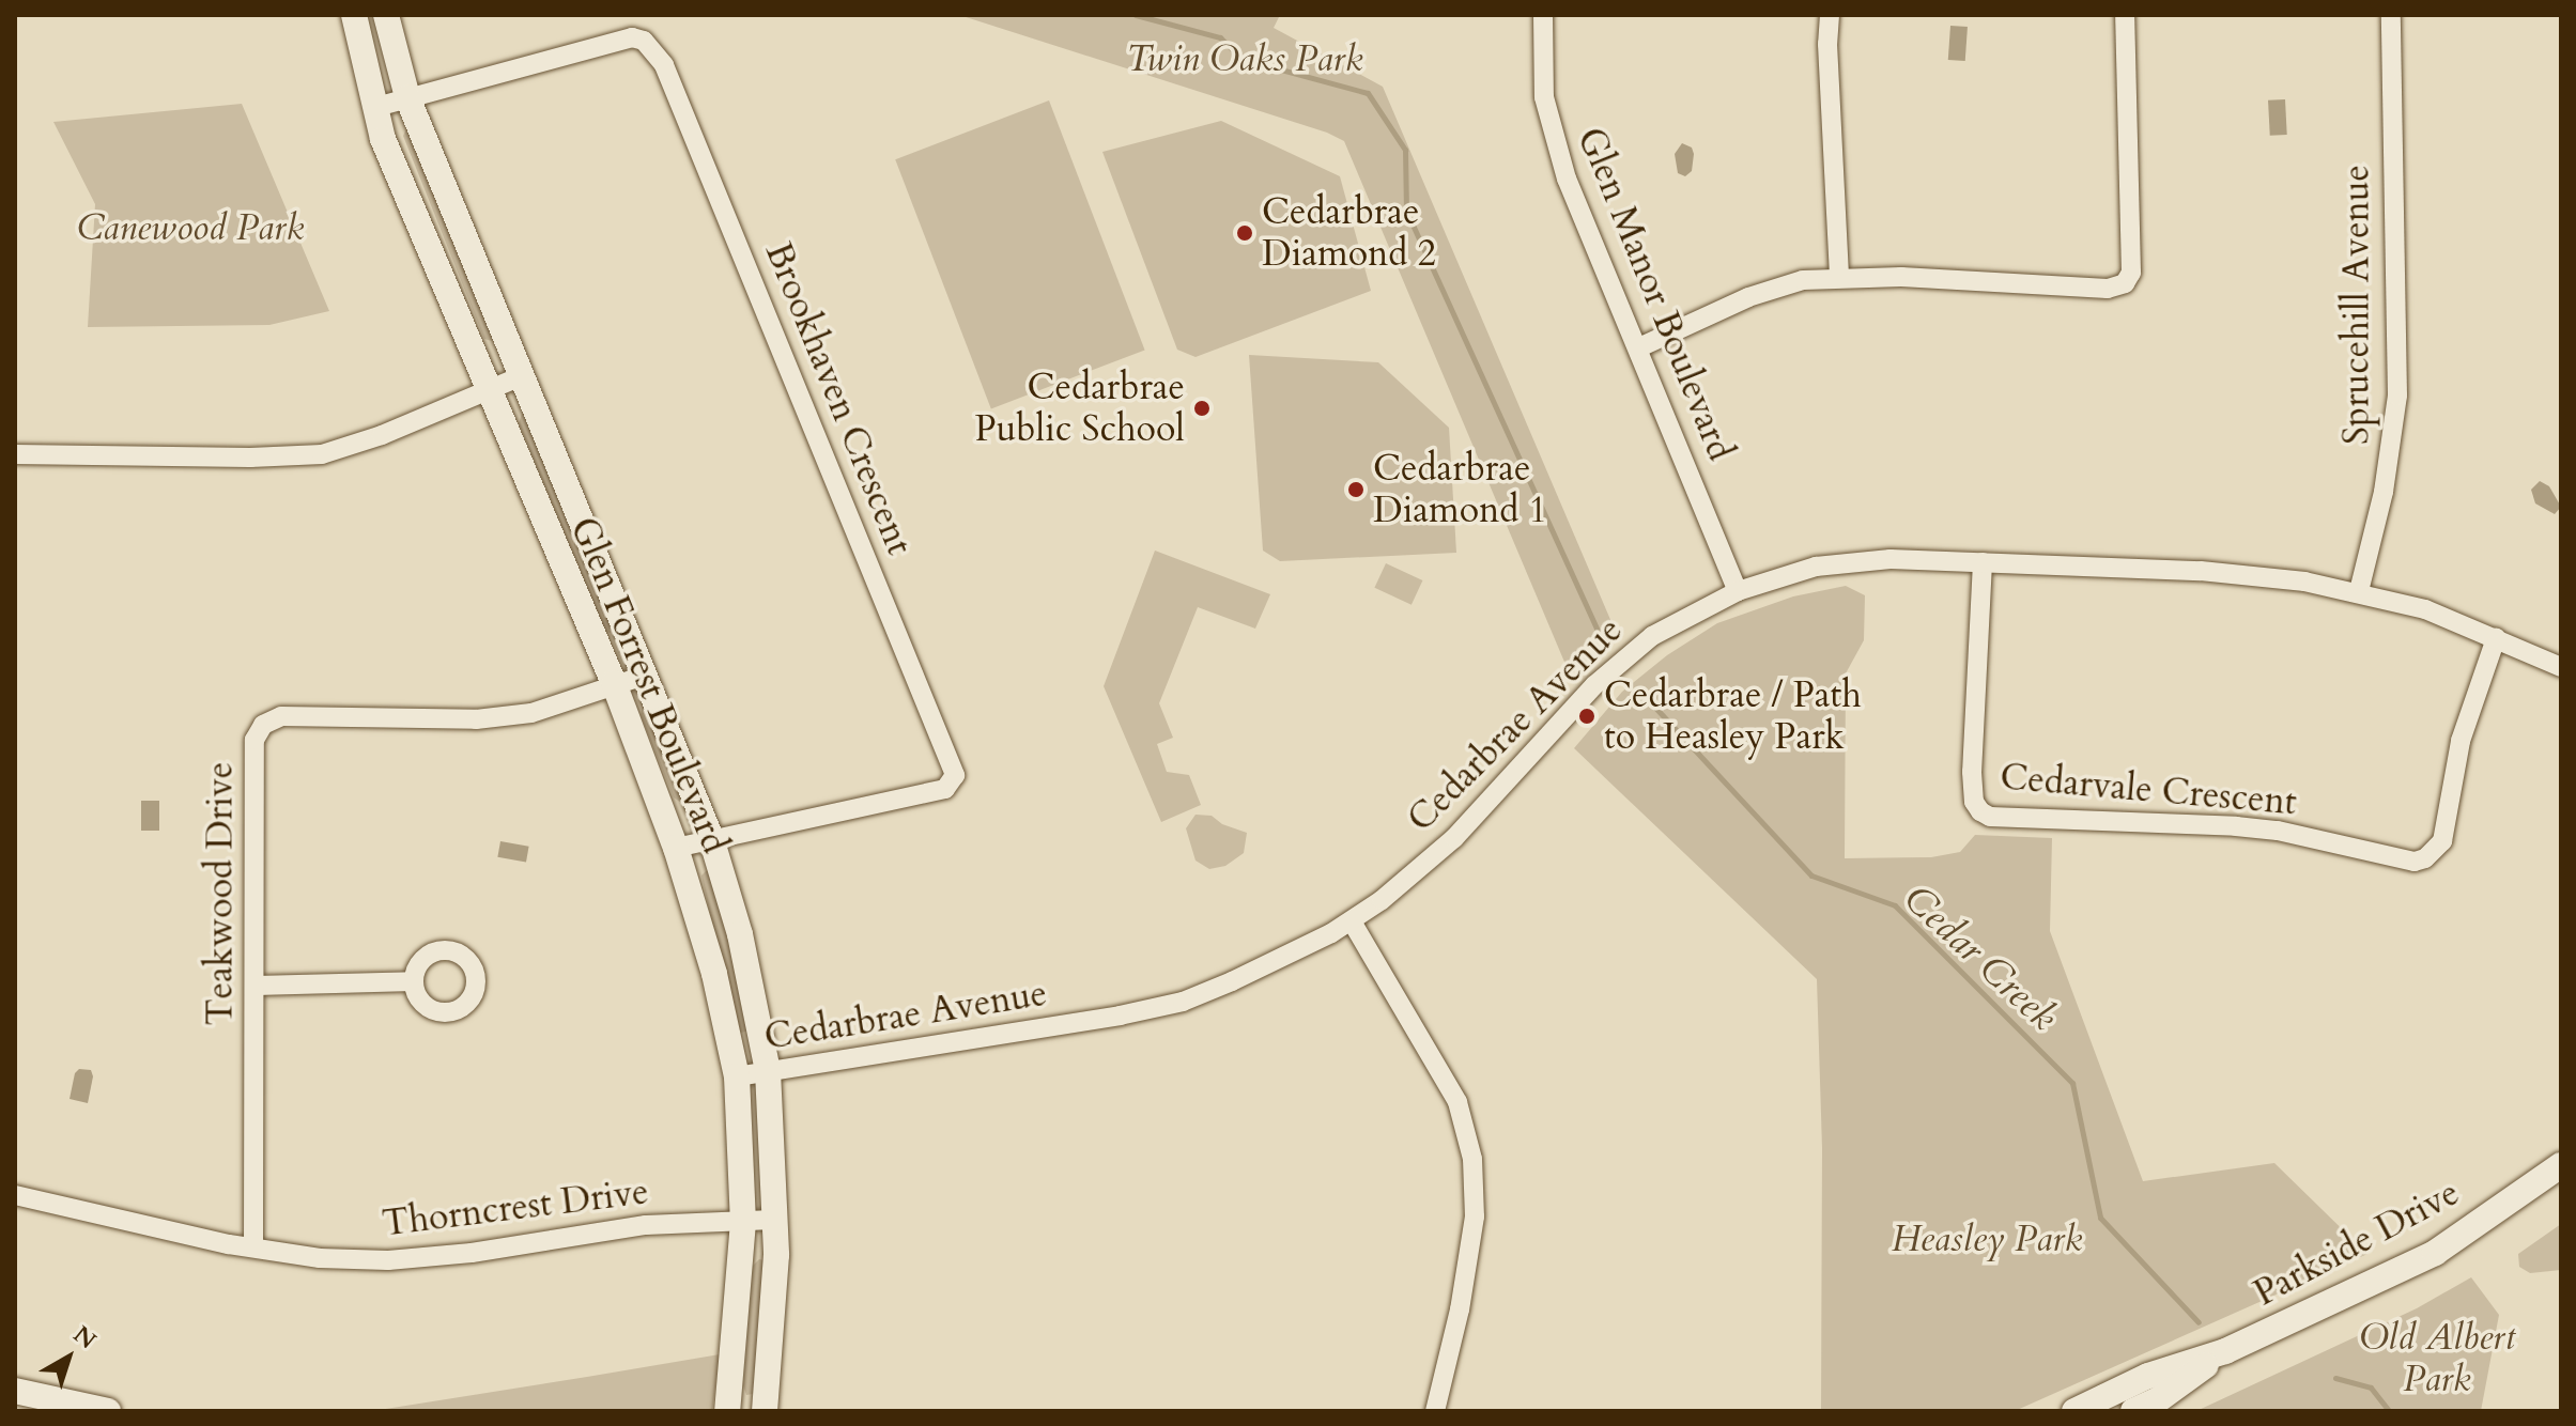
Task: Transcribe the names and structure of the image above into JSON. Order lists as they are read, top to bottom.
{
  "streets": {
    "street": [
      "Glen Manor Boulevard",
      "Sprucehill Avenue",
      "Brookhaven Crescent",
      "Glen Forrest Boulevard",
      "Cedarbrae Avenue",
      "Cedarvale Crescent",
      "Teakwood Drive",
      "Thorncrest Drive",
      "Parkside Drive"
    ]
  },
  "crossings": [
    ["Glen Manor Boulevard", "Cedarbrae Avenue"],
    ["Sprucehill Avenue", "Cedarbrae Avenue"],
    ["Brookhaven Crescent", "Glen Forrest Boulevard"],
    ["Glen Forrest Boulevard", "Cedarbrae Avenue"],
    ["Glen Forrest Boulevard", "Teakwood Drive"],
    ["Glen Forrest Boulevard", "Thorncrest Drive"],
    ["Cedarbrae Avenue", "Cedarvale Crescent"],
    ["Teakwood Drive", "Thorncrest Drive"]
  ],
  "water": ["Cedar Creek"],
  "parks": [
    "Twin Oaks Park",
    "Canewood Park",
    "Heasley Park",
    "Old Albert Park"
  ],
  "places": [
    "Cedarbrae Diamond 2",
    "Cedarbrae Public School",
    "Cedarbrae Diamond 1",
    "Cedarbrae / Path to Heasley Park"
  ],
  "north": "top right"
}
